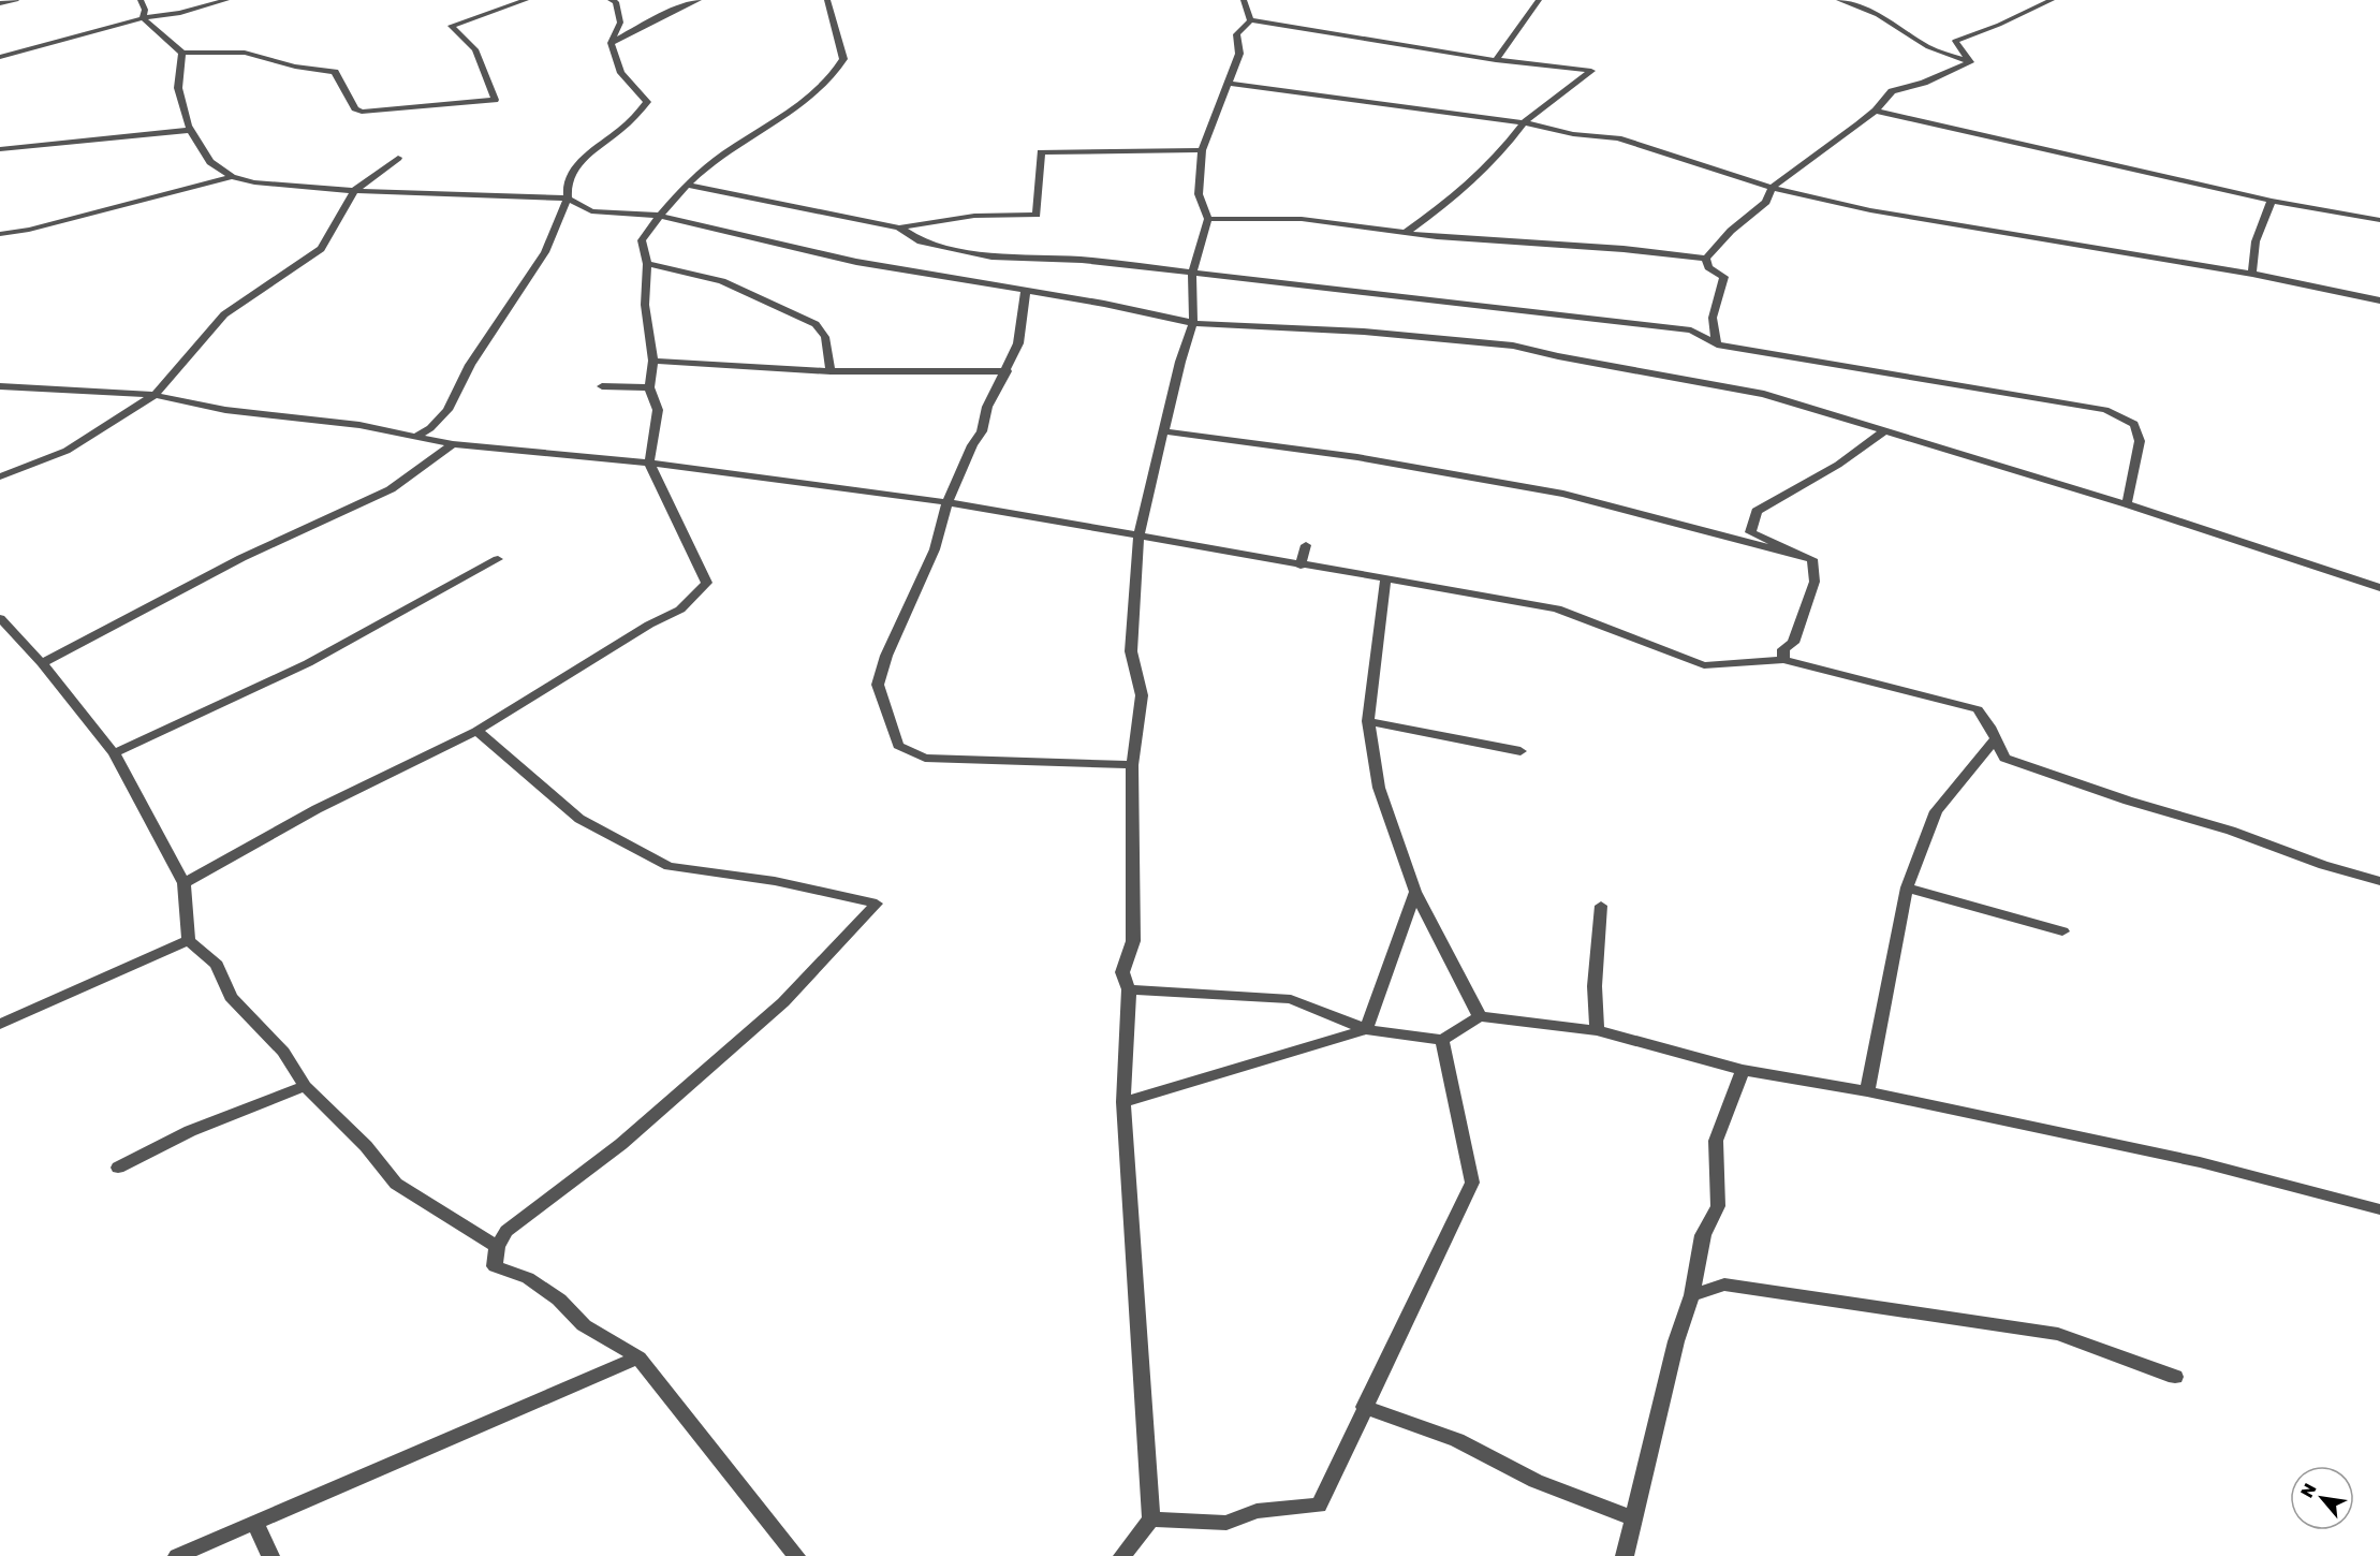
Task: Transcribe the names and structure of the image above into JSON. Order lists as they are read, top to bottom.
{
  "north": "top left"
}
